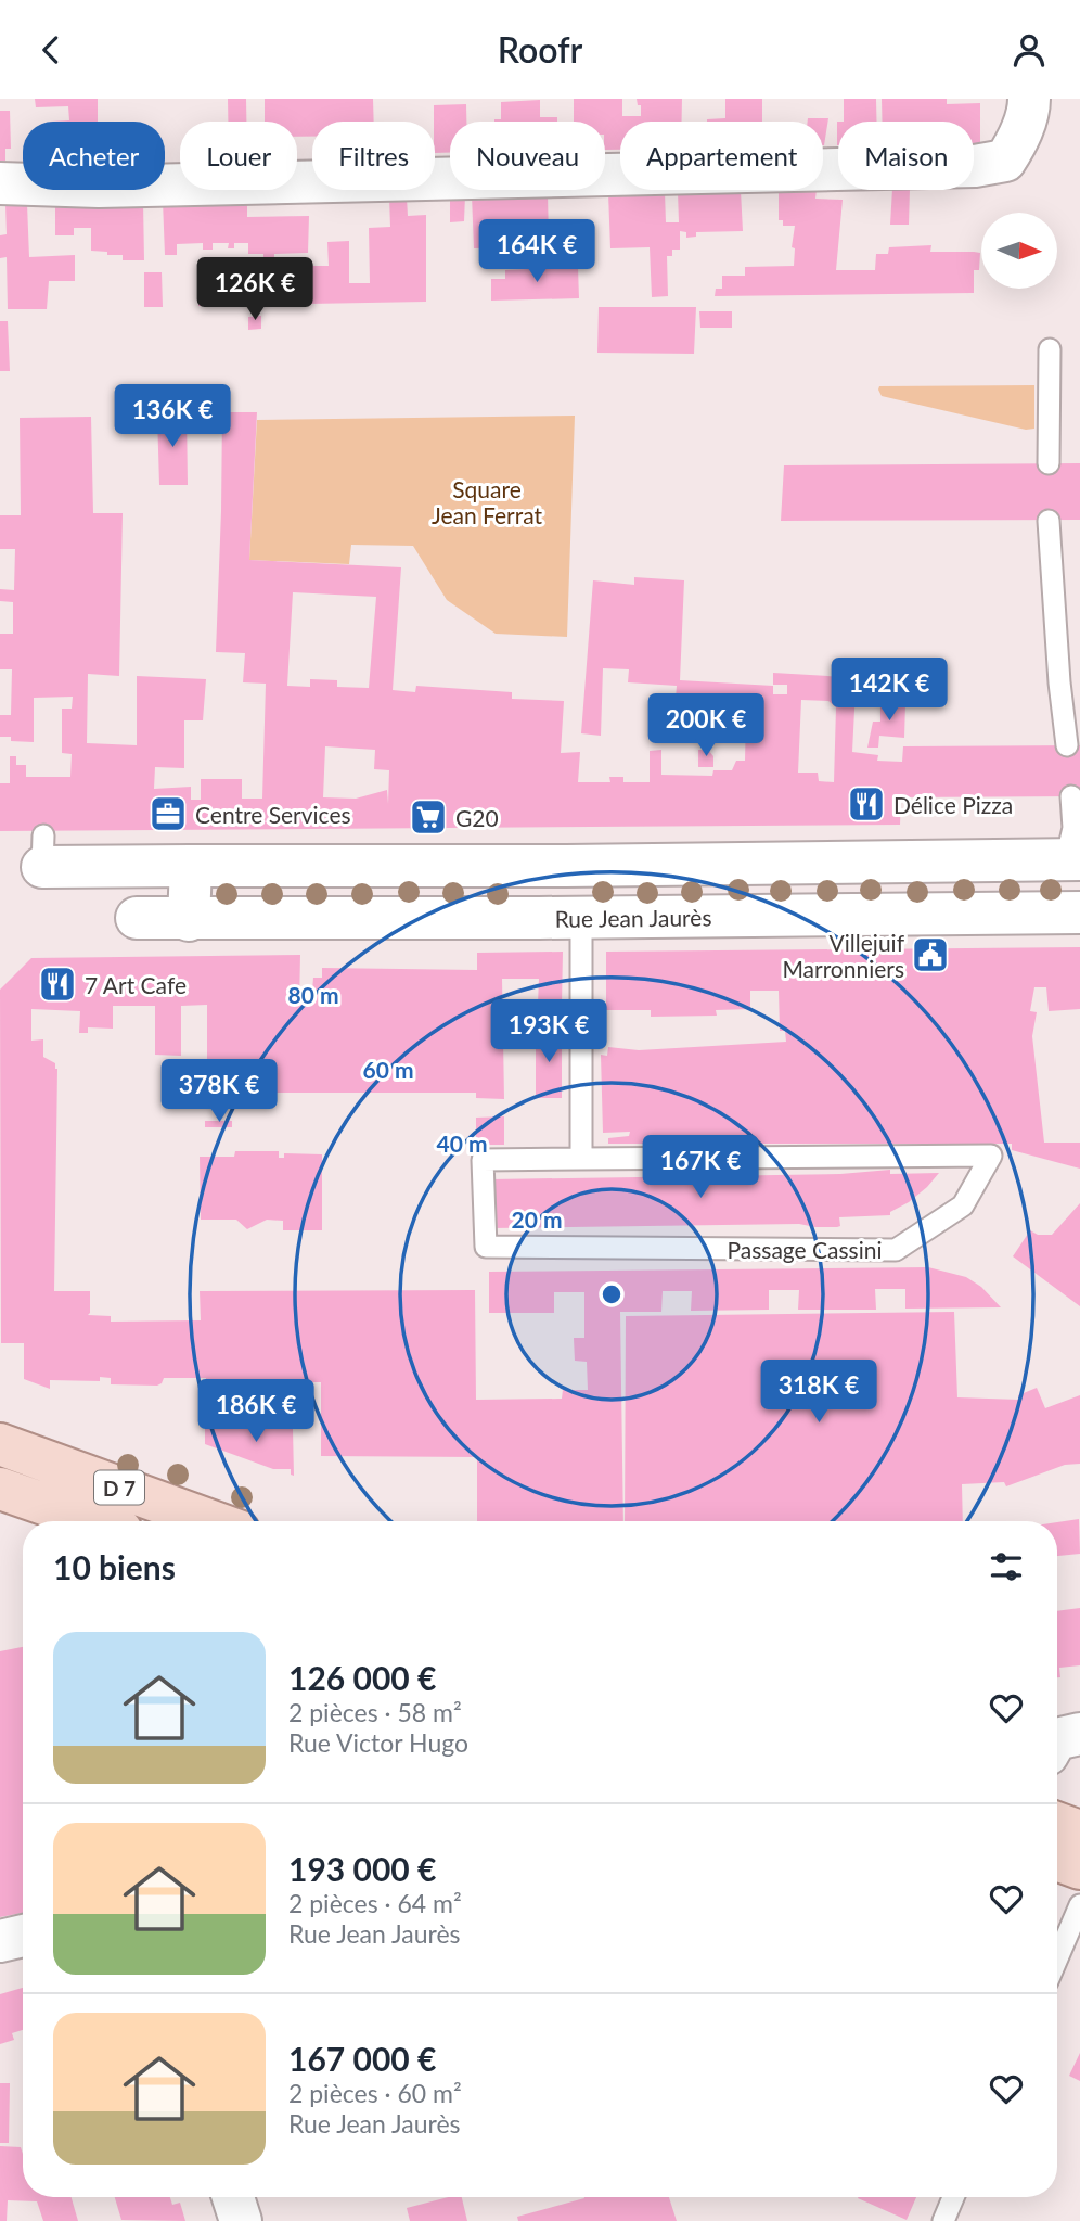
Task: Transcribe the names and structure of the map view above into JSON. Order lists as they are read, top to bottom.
{
  "streets": {
    "main road": ["D 7"],
    "street": ["Rue Jean Jaurès"],
    "lane": ["Passage Cassini"]
  },
  "parks": ["Square Jean Ferrat"],
  "places": {
    "restaurant": ["Délice Pizza", "7 Art Cafe"],
    "office": ["Centre Services"],
    "supermarket": ["G20"],
    "public building": ["Villejuif Marronniers"]
  },
  "north": "right",
  "page": {
    "header": "Roofr",
    "chip": [
      "Acheter",
      "Louer",
      "Filtres",
      "Nouveau",
      "Appartement",
      "Maison"
    ],
    "price": [
      "164K €",
      "126K €",
      "136K €",
      "142K €",
      "200K €",
      "193K €",
      "378K €",
      "167K €",
      "318K €",
      "186K €"
    ],
    "heading": "10 biens",
    "list": [
      {
        "name": "126 000 €",
        "note": "2 pièces · 58 m² · Rue Victor Hugo"
      },
      {
        "name": "193 000 €",
        "note": "2 pièces · 64 m² · Rue Jean Jaurès"
      },
      {
        "name": "167 000 €",
        "note": "2 pièces · 60 m² · Rue Jean Jaurès"
      }
    ]
  },
  "rings": [
    "80 m",
    "60 m",
    "40 m",
    "20 m"
  ]
}
